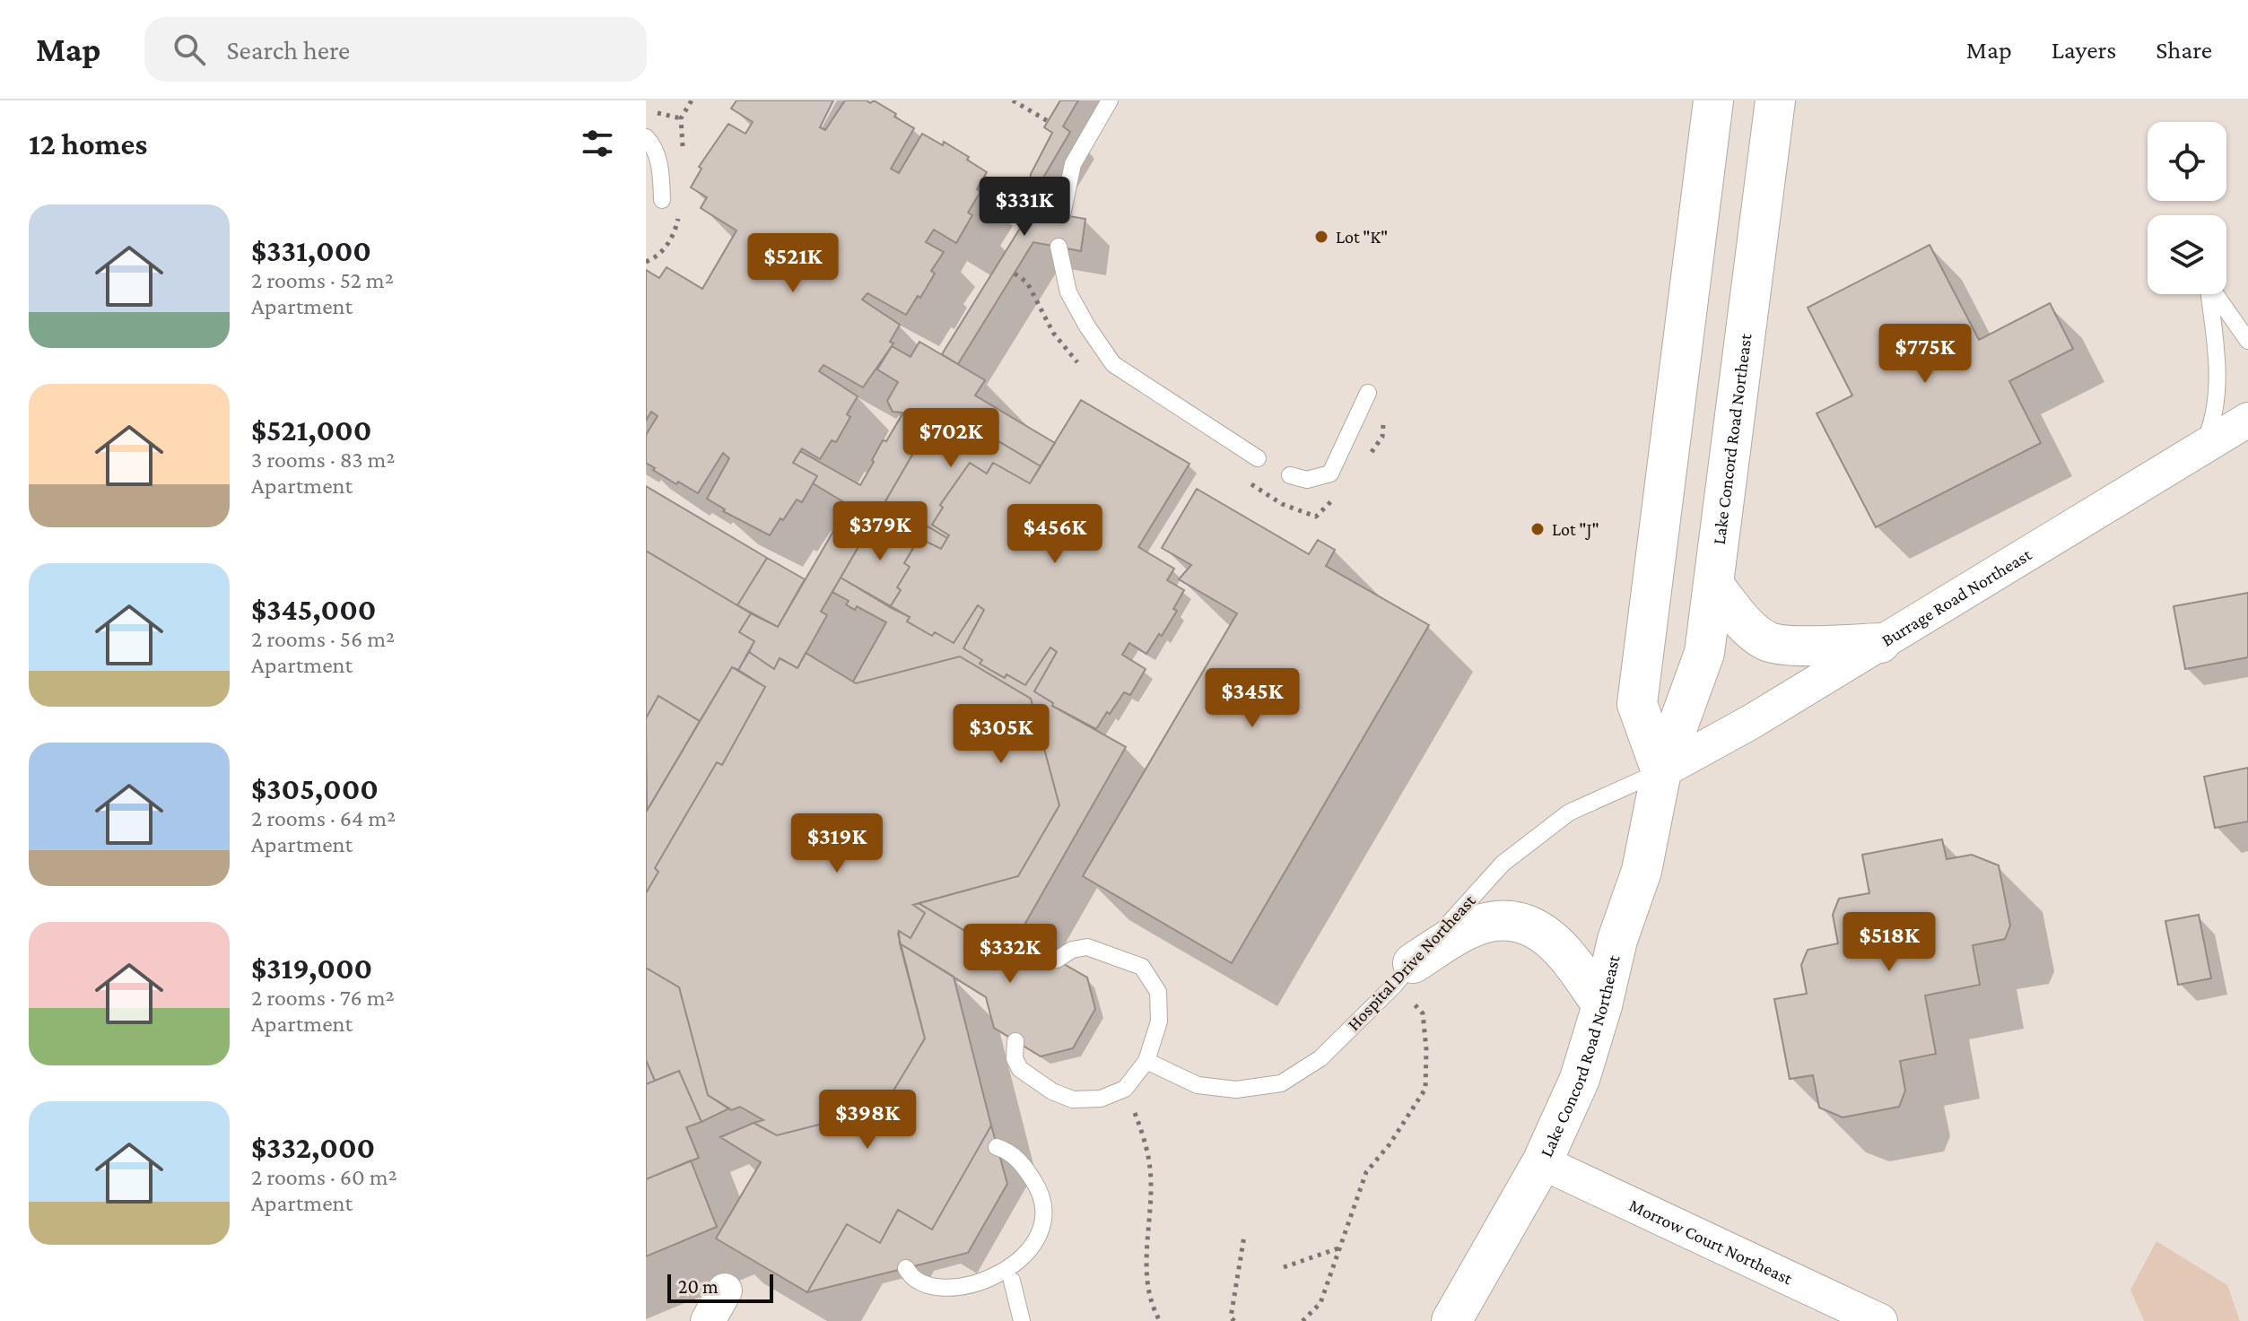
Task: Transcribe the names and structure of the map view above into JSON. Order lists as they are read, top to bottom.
{
  "streets": {
    "main road": ["Lake Concord Road Northeast"],
    "street": ["Burrage Road Northeast", "Morrow Court Northeast"],
    "lane": ["Hospital Drive Northeast"]
  },
  "crossings": [
    ["Lake Concord Road Northeast", "Burrage Road Northeast"],
    ["Lake Concord Road Northeast", "Hospital Drive Northeast"],
    ["Lake Concord Road Northeast", "Morrow Court Northeast"],
    ["Burrage Road Northeast", "Hospital Drive Northeast"]
  ],
  "places": ["Lot \"K\"", "Lot \"J\""],
  "scale_bar": "20 m",
  "page": {
    "header": "Map",
    "search": "Search here",
    "nav": ["Map", "Layers", "Share"],
    "heading": "12 homes",
    "price": [
      "$331K",
      "$521K",
      "$775K",
      "$702K",
      "$379K",
      "$456K",
      "$345K",
      "$305K",
      "$319K",
      "$518K",
      "$332K",
      "$398K"
    ],
    "list": [
      {
        "name": "$331,000",
        "note": "2 rooms · 52 m² · Apartment"
      },
      {
        "name": "$521,000",
        "note": "3 rooms · 83 m² · Apartment"
      },
      {
        "name": "$345,000",
        "note": "2 rooms · 56 m² · Apartment"
      },
      {
        "name": "$305,000",
        "note": "2 rooms · 64 m² · Apartment"
      },
      {
        "name": "$319,000",
        "note": "2 rooms · 76 m² · Apartment"
      },
      {
        "name": "$332,000",
        "note": "2 rooms · 60 m² · Apartment"
      }
    ],
    "scale": "20 m"
  }
}
